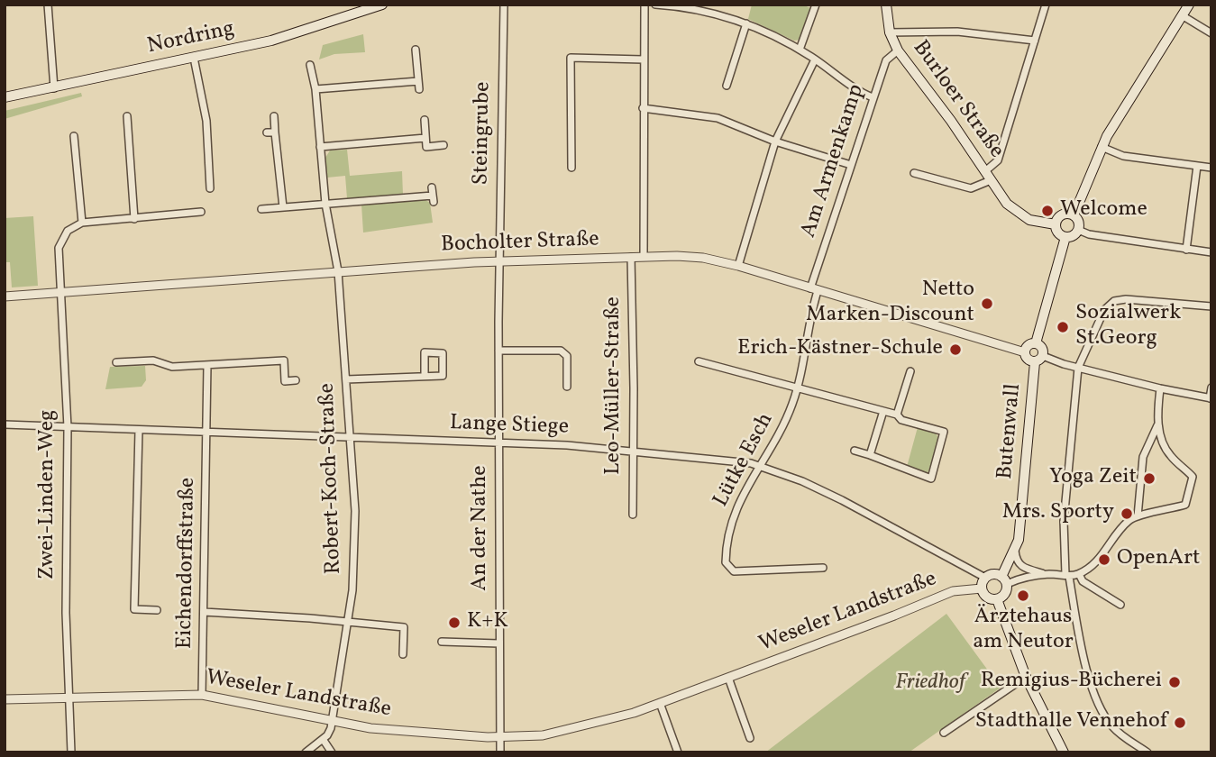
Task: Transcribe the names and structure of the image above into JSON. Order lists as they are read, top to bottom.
{
  "streets": {
    "main road": ["Nordring", "Burloer Straße", "Butenwall"],
    "street": [
      "Steingrube",
      "Am Armenkamp",
      "Bocholter Straße",
      "Leo-Müller-Straße",
      "Lange Stiege",
      "Lütke Esch",
      "Robert-Koch-Straße",
      "Zwei-Linden-Weg",
      "An der Nathe",
      "Eichendorffstraße",
      "Weseler Landstraße"
    ]
  },
  "crossings": [
    ["Burloer Straße", "Am Armenkamp"],
    ["Steingrube", "Bocholter Straße"],
    ["Steingrube", "An der Nathe"],
    ["Am Armenkamp", "Bocholter Straße"],
    ["Am Armenkamp", "Lütke Esch"],
    ["Bocholter Straße", "Leo-Müller-Straße"],
    ["Bocholter Straße", "Butenwall"],
    ["Bocholter Straße", "Lütke Esch"],
    ["Bocholter Straße", "Robert-Koch-Straße"],
    ["Bocholter Straße", "Zwei-Linden-Weg"],
    ["Bocholter Straße", "An der Nathe"],
    ["Leo-Müller-Straße", "Lange Stiege"],
    ["Lange Stiege", "Butenwall"],
    ["Lange Stiege", "Lütke Esch"],
    ["Lange Stiege", "Robert-Koch-Straße"],
    ["Lange Stiege", "Zwei-Linden-Weg"],
    ["Lange Stiege", "An der Nathe"],
    ["Lange Stiege", "Eichendorffstraße"],
    ["Lange Stiege", "Weseler Landstraße"],
    ["Butenwall", "Weseler Landstraße"],
    ["Robert-Koch-Straße", "Weseler Landstraße"],
    ["Zwei-Linden-Weg", "Weseler Landstraße"],
    ["An der Nathe", "Weseler Landstraße"],
    ["Eichendorffstraße", "Weseler Landstraße"]
  ],
  "parks": ["Friedhof"],
  "places": [
    "Welcome",
    "Netto Marken-Discount",
    "Sozialwerk St.Georg",
    "Erich-Kästner-Schule",
    "Yoga Zeit",
    "Mrs. Sporty",
    "OpenArt",
    "Ärztehaus am Neutor",
    "K+K",
    "Remigius-Bücherei",
    "Stadthalle Vennehof"
  ]
}
